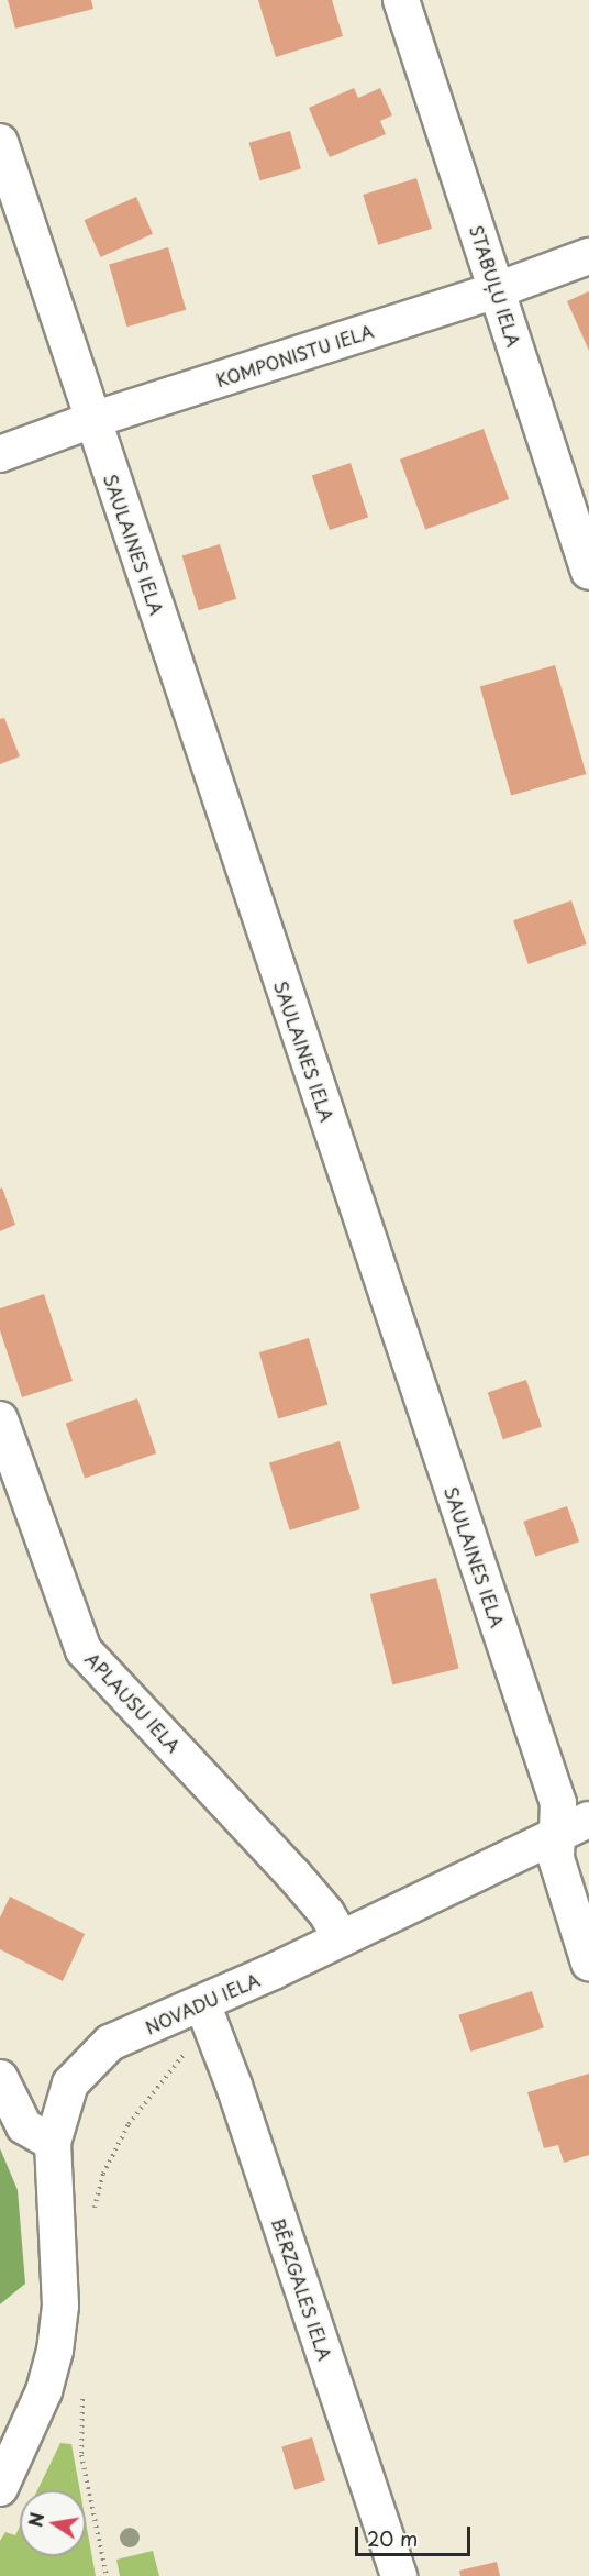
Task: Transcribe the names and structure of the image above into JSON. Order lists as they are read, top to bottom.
{
  "streets": {
    "street": [
      "STABUĻU IELA",
      "KOMPONISTU IELA",
      "SAULAINES IELA",
      "APLAUSU IELA",
      "NOVADU IELA",
      "BĒRZGALES IELA"
    ]
  },
  "crossings": [
    ["STABUĻU IELA", "KOMPONISTU IELA"],
    ["KOMPONISTU IELA", "SAULAINES IELA"],
    ["SAULAINES IELA", "NOVADU IELA"],
    ["APLAUSU IELA", "NOVADU IELA"],
    ["NOVADU IELA", "BĒRZGALES IELA"]
  ],
  "scale_bar": "20 m",
  "north": "left"
}
